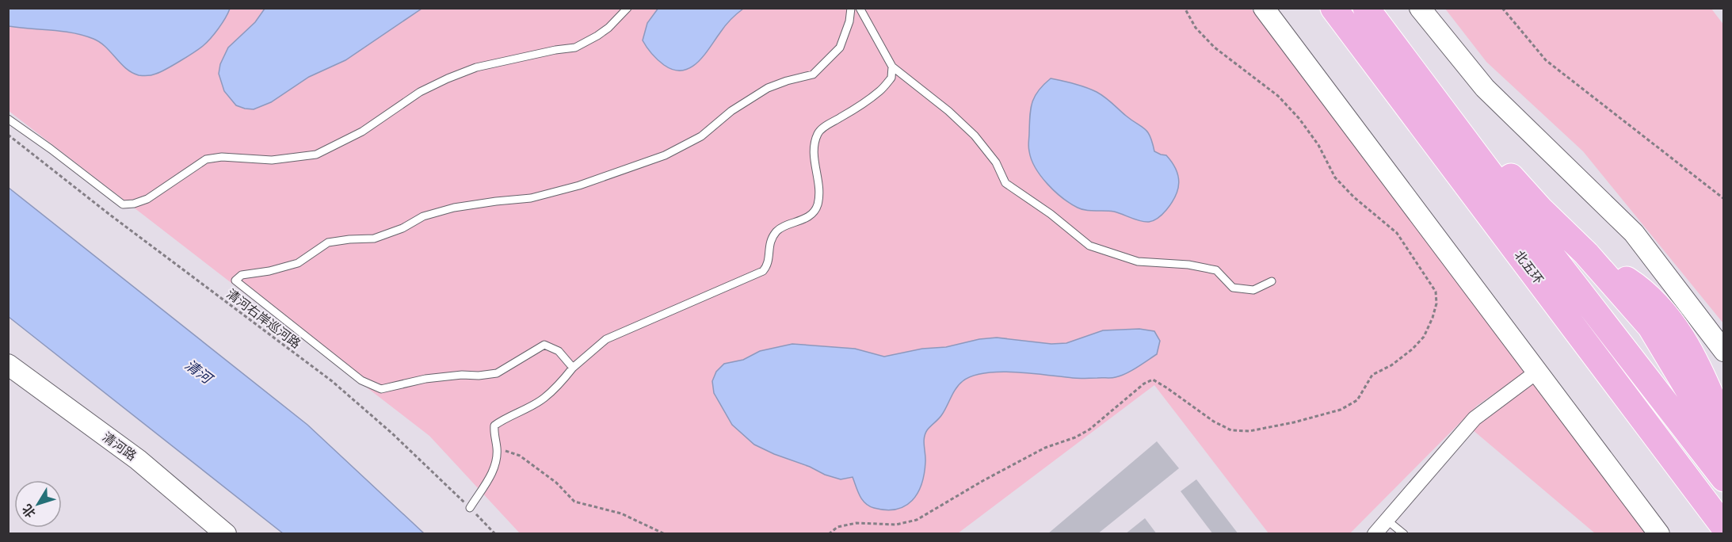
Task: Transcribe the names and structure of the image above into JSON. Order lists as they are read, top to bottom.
{
  "streets": {
    "highway": ["北五环"],
    "street": ["清河路"],
    "path": ["清河右岸巡河路"]
  },
  "water": ["清河"],
  "north": "bottom left"
}
